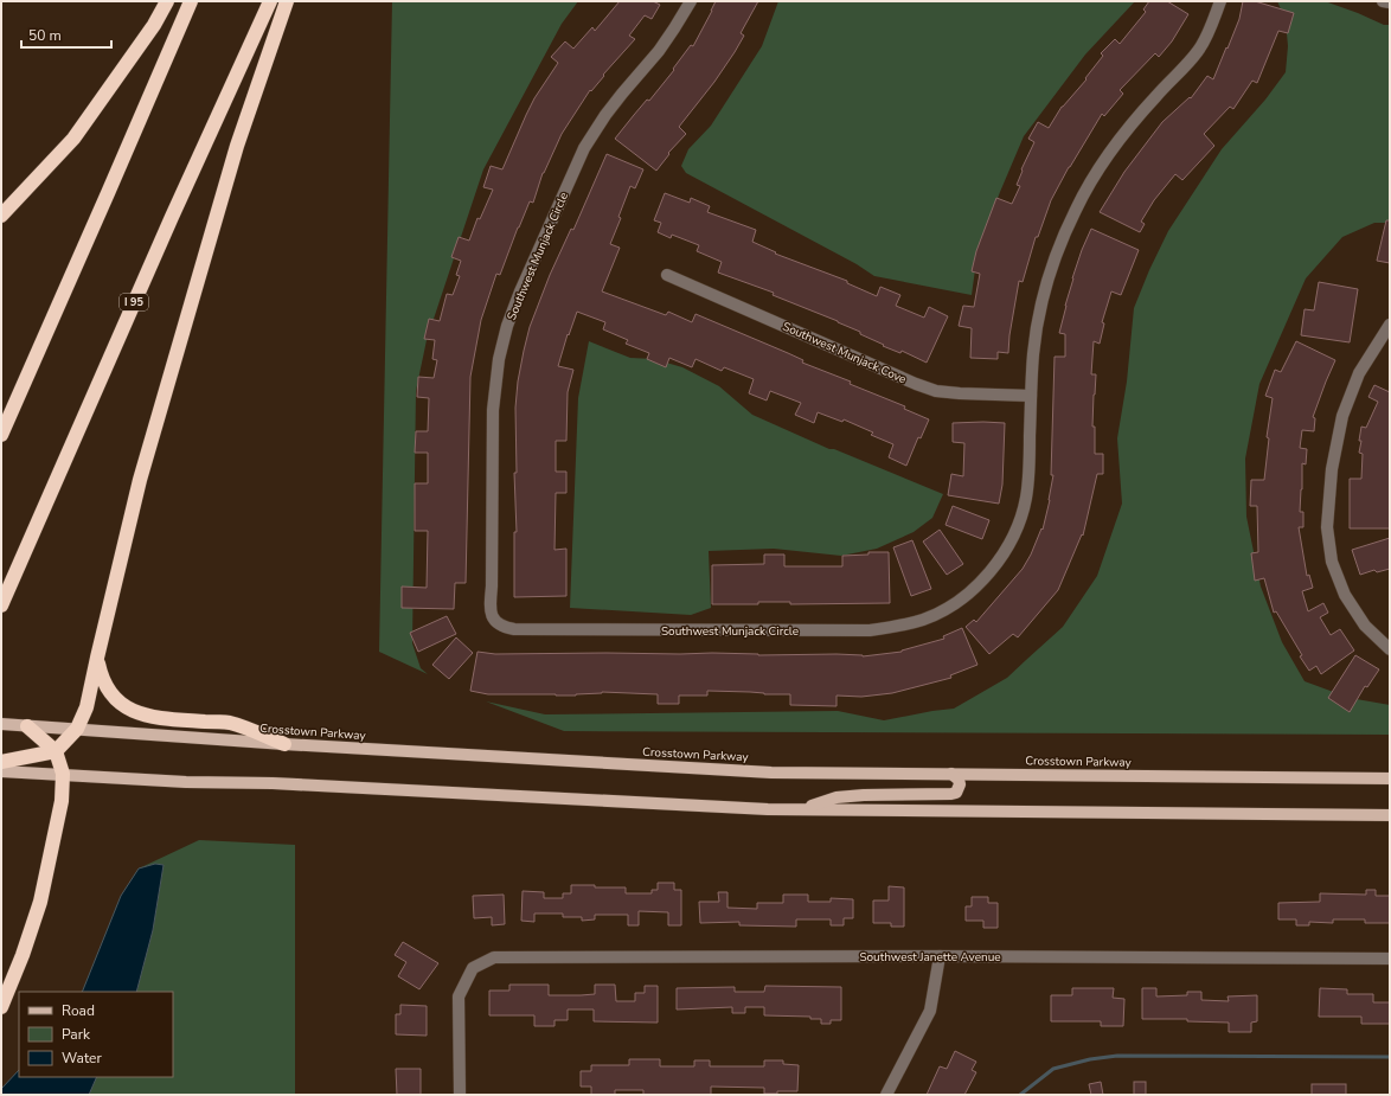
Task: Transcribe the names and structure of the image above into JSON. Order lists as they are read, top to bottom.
{
  "streets": {
    "highway": ["I 95"],
    "main road": ["Crosstown Parkway"],
    "street": ["Southwest Munjack Circle", "Southwest Munjack Cove", "Southwest Janette Avenue"]
  },
  "crossings": [
    ["Southwest Munjack Circle", "Southwest Munjack Cove"]
  ],
  "legend": ["Road", "Park", "Water"],
  "scale_bar": "50 m"
}
